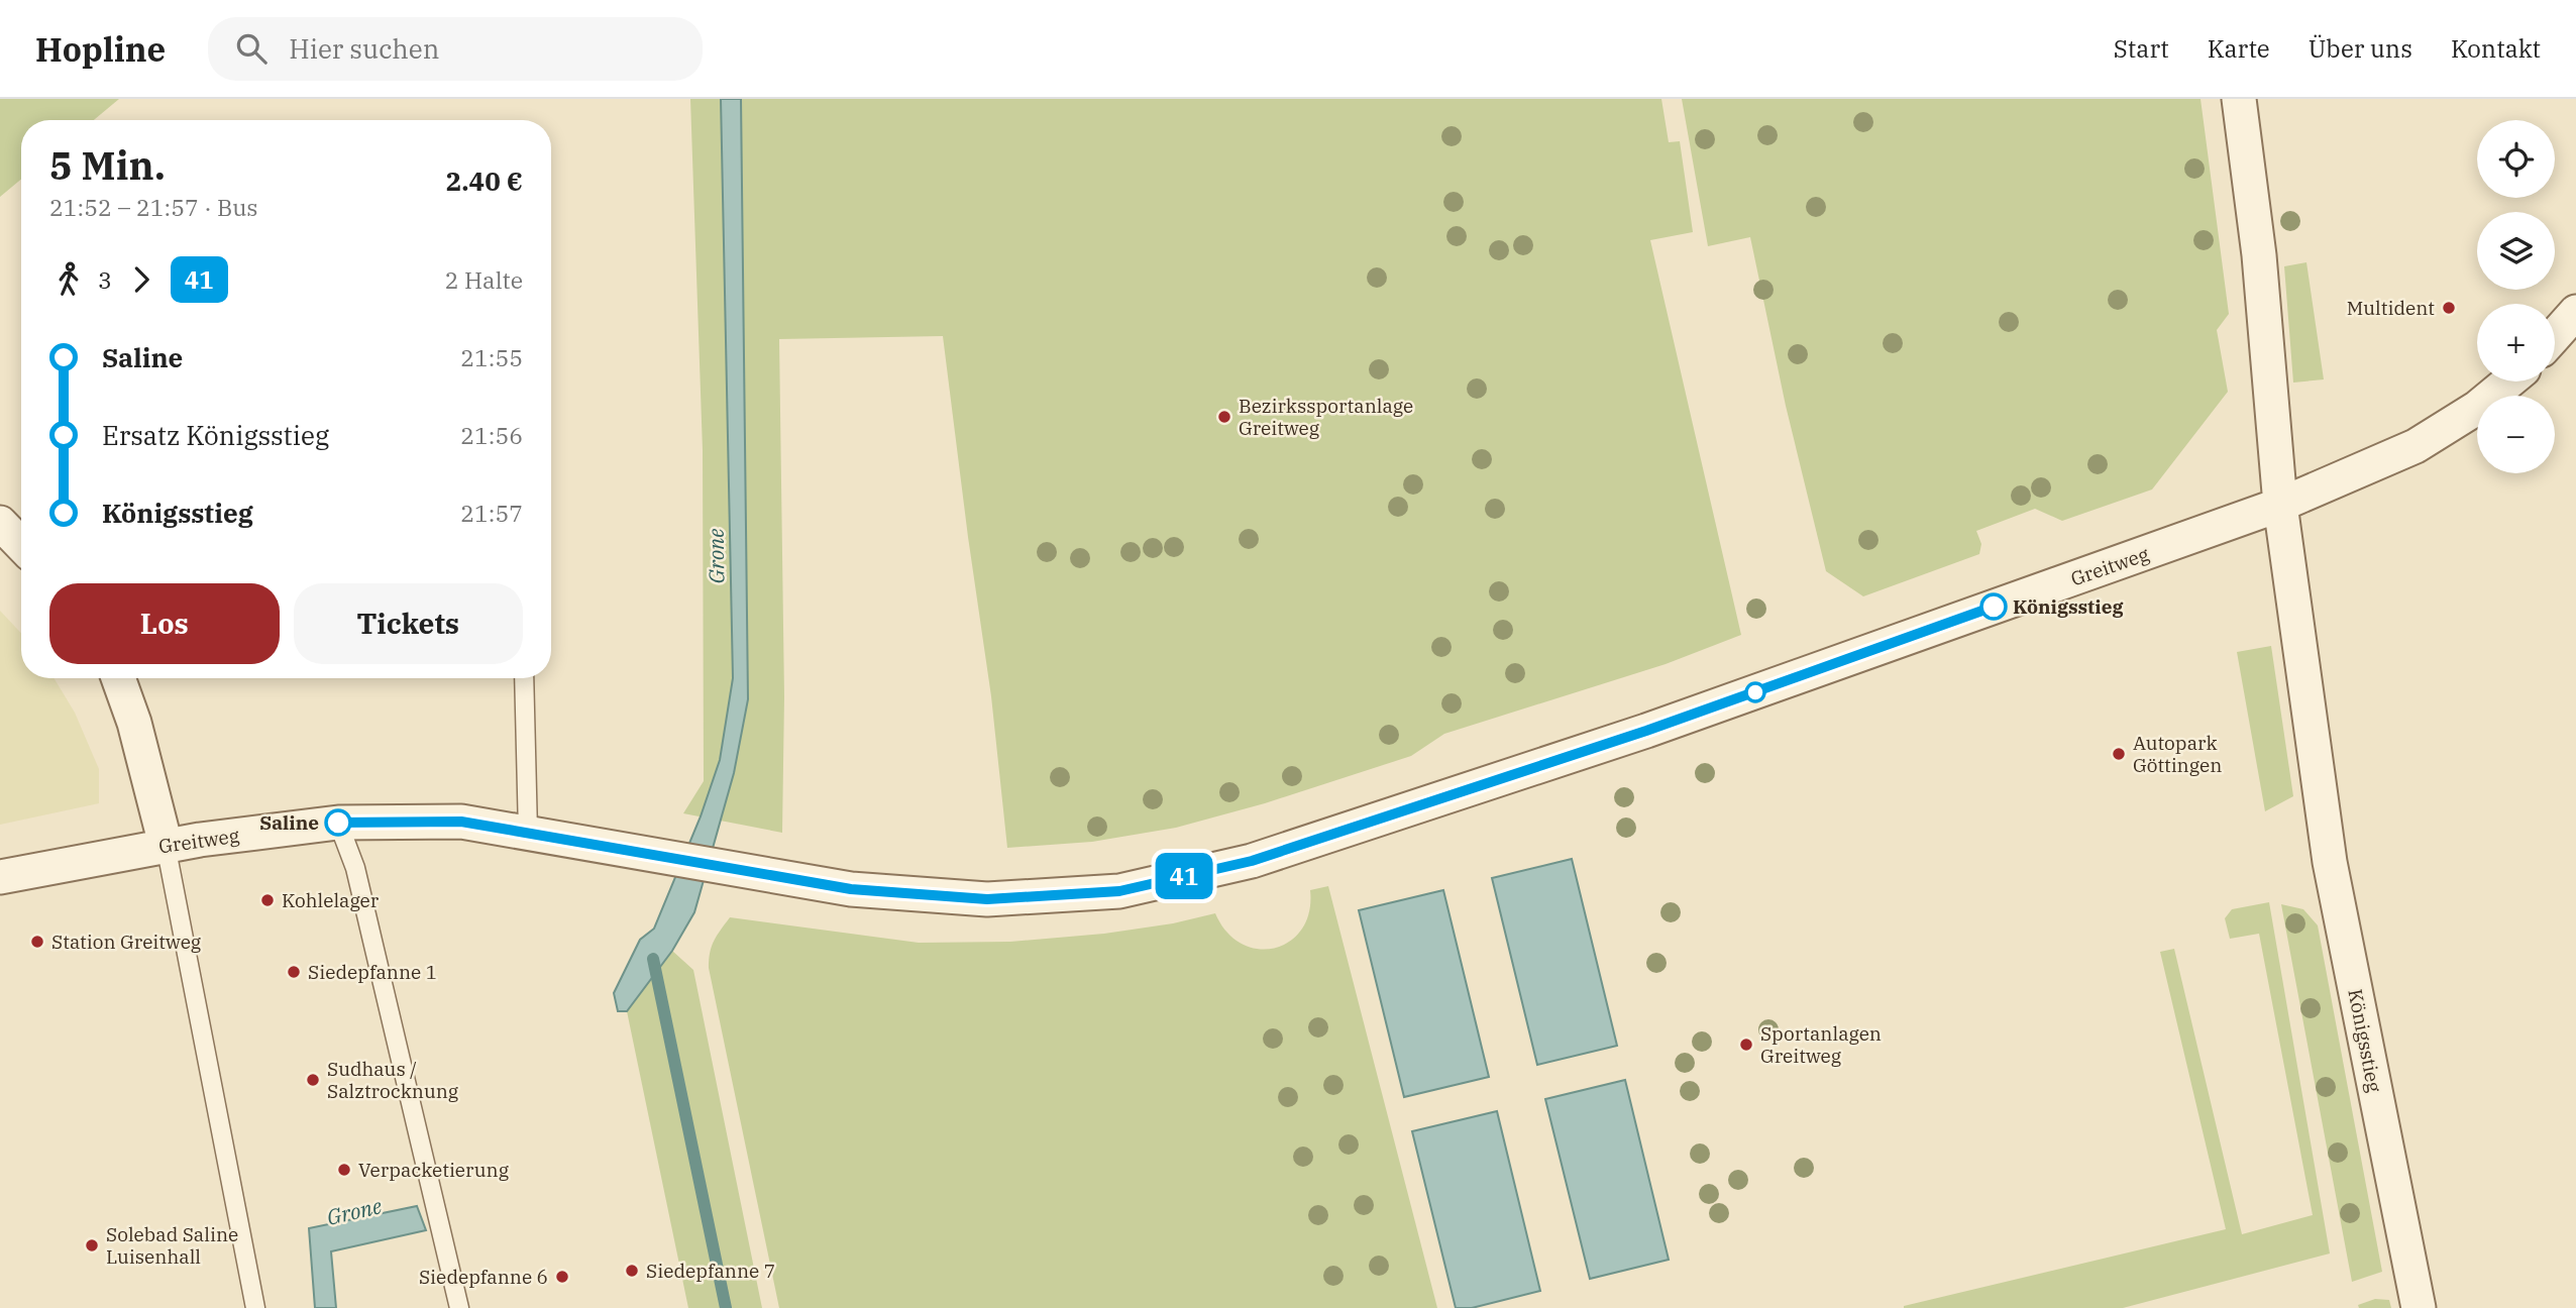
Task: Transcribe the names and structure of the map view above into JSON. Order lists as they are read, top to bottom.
{
  "streets": {
    "street": ["Greitweg", "Königsstieg"]
  },
  "crossings": [
    ["Greitweg", "Königsstieg"]
  ],
  "water": ["Grone"],
  "places": [
    "Multident",
    "Bezirkssportanlage Greitweg",
    "Königsstieg",
    "Autopark Göttingen",
    "Saline",
    "Kohlelager",
    "Station Greitweg",
    "Siedepfanne 1",
    "Sportanlagen Greitweg",
    "Sudhaus / Salztrocknung",
    "Verpacketierung",
    "Solebad Saline Luisenhall",
    "Siedepfanne 7",
    "Siedepfanne 6"
  ],
  "lines": ["bus line 41"],
  "page": {
    "header": "Hopline",
    "search": "Hier suchen",
    "nav": [
      "Start",
      "Karte",
      "Über uns",
      "Kontakt"
    ],
    "on_map": "41",
    "map_buttons": ["+", "−"],
    "heading": ["5 Min.", "21:52 – 21:57 · Bus", "2.40 €"],
    "legs": ["3", "41", "2 Halte"],
    "list": [
      {
        "name": "Saline",
        "value": "21:55"
      },
      {
        "name": "Ersatz Königsstieg",
        "value": "21:56"
      },
      {
        "name": "Königsstieg",
        "value": "21:57"
      }
    ],
    "buttons": ["Los", "Tickets"]
  }
}
